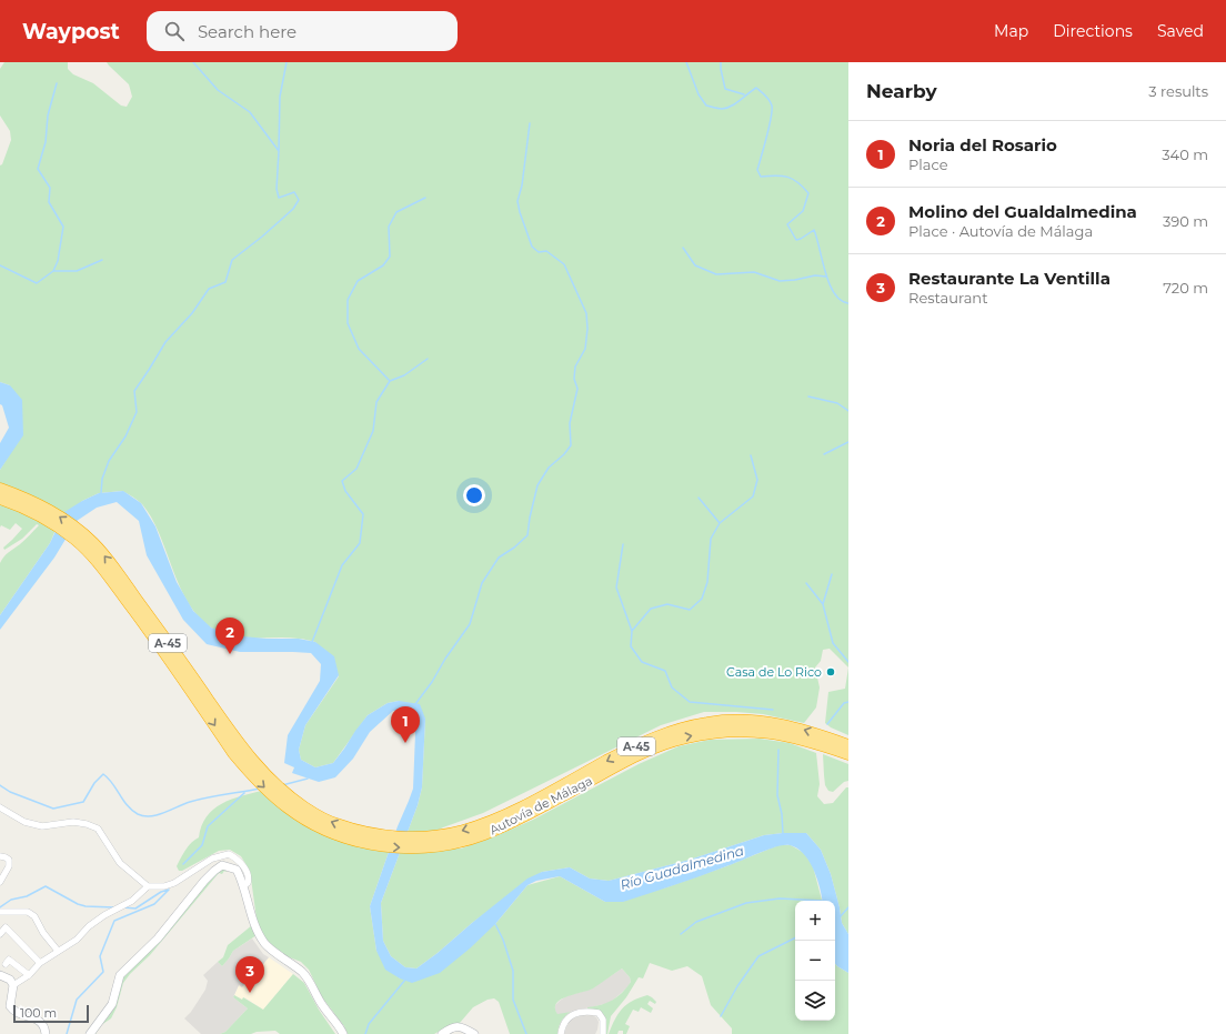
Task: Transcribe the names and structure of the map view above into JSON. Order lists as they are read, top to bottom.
{
  "streets": {
    "highway": ["A-45", "Autovía de Málaga"]
  },
  "water": ["Río Guadalmedina"],
  "places": ["Casa de Lo Rico"],
  "scale_bar": "100 m",
  "page": {
    "header": "Waypost",
    "search": "Search here",
    "nav": ["Map", "Directions", "Saved"],
    "heading": ["Nearby", "3 results"],
    "list": [
      {
        "mark": "1",
        "name": "Noria del Rosario",
        "note": "Place",
        "value": "340 m"
      },
      {
        "mark": "2",
        "name": "Molino del Gualdalmedina",
        "note": "Place · Autovía de Málaga",
        "value": "390 m"
      },
      {
        "mark": "3",
        "name": "Restaurante La Ventilla",
        "note": "Restaurant",
        "value": "720 m"
      }
    ],
    "pins": ["2", "1", "3"],
    "map_buttons": ["+", "−"],
    "scale": "100 m"
  }
}
